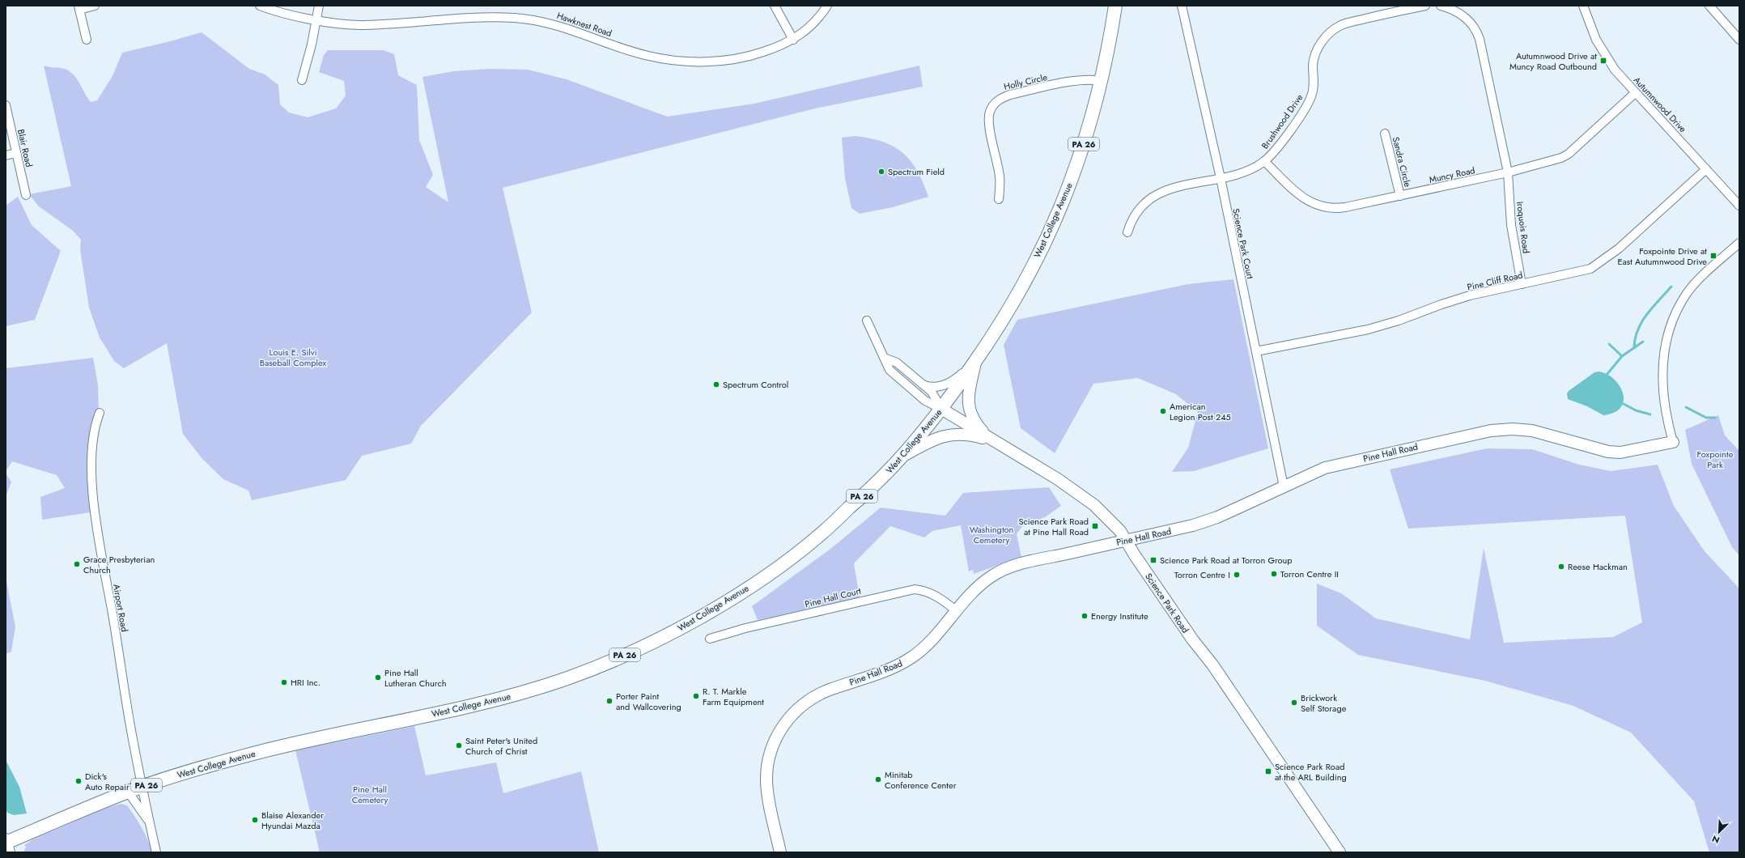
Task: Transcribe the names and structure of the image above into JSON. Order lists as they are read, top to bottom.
{
  "streets": {
    "main road": ["PA 26", "West College Avenue"],
    "street": [
      "Hawknest Road",
      "Holly Circle",
      "Autumnwood Drive",
      "Brushwood Drive",
      "Blair Road",
      "Sandra Circle",
      "Muncy Road",
      "Iroquois Road",
      "Science Park Court",
      "Pine Cliff Road",
      "Pine Hall Road",
      "Pine Hall Court",
      "Science Park Road",
      "Airport Road"
    ]
  },
  "crossings": [
    ["Holly Circle", "West College Avenue"],
    ["Autumnwood Drive", "Muncy Road"],
    ["Autumnwood Drive", "Pine Cliff Road"],
    ["Brushwood Drive", "Muncy Road"],
    ["Brushwood Drive", "Science Park Court"],
    ["Sandra Circle", "Muncy Road"],
    ["Muncy Road", "Iroquois Road"],
    ["West College Avenue", "Science Park Road"],
    ["West College Avenue", "Airport Road"],
    ["Iroquois Road", "Pine Cliff Road"],
    ["Science Park Court", "Pine Cliff Road"],
    ["Science Park Court", "Pine Hall Road"],
    ["Pine Hall Road", "Pine Hall Court"],
    ["Pine Hall Road", "Science Park Road"]
  ],
  "parks": [
    "Louis E. Silvi Baseball Complex",
    "Foxpointe Park",
    "Washington Cemetery",
    "Pine Hall Cemetery"
  ],
  "places": {
    "transit": [
      "Autumnwood Drive at Muncy Road Outbound",
      "Foxpointe Drive at East Autumnwood Drive",
      "Science Park Road at Pine Hall Road",
      "Science Park Road at Torron Group",
      "Science Park Road at the ARL Building"
    ],
    "other": [
      "Spectrum Field",
      "Spectrum Control",
      "American Legion Post 245",
      "Grace Presbyterian Church",
      "Reese Hackman",
      "Torron Centre II",
      "Torron Centre I",
      "Energy Institute",
      "Pine Hall Lutheran Church",
      "HRI Inc.",
      "R. T. Markle Farm Equipment",
      "Porter Paint and Wallcovering",
      "Brickwork Self Storage",
      "Saint Peter's United Church of Christ",
      "Minitab Conference Center",
      "Dick's Auto Repair",
      "Blaise Alexander Hyundai Mazda"
    ]
  },
  "north": "bottom left"
}
